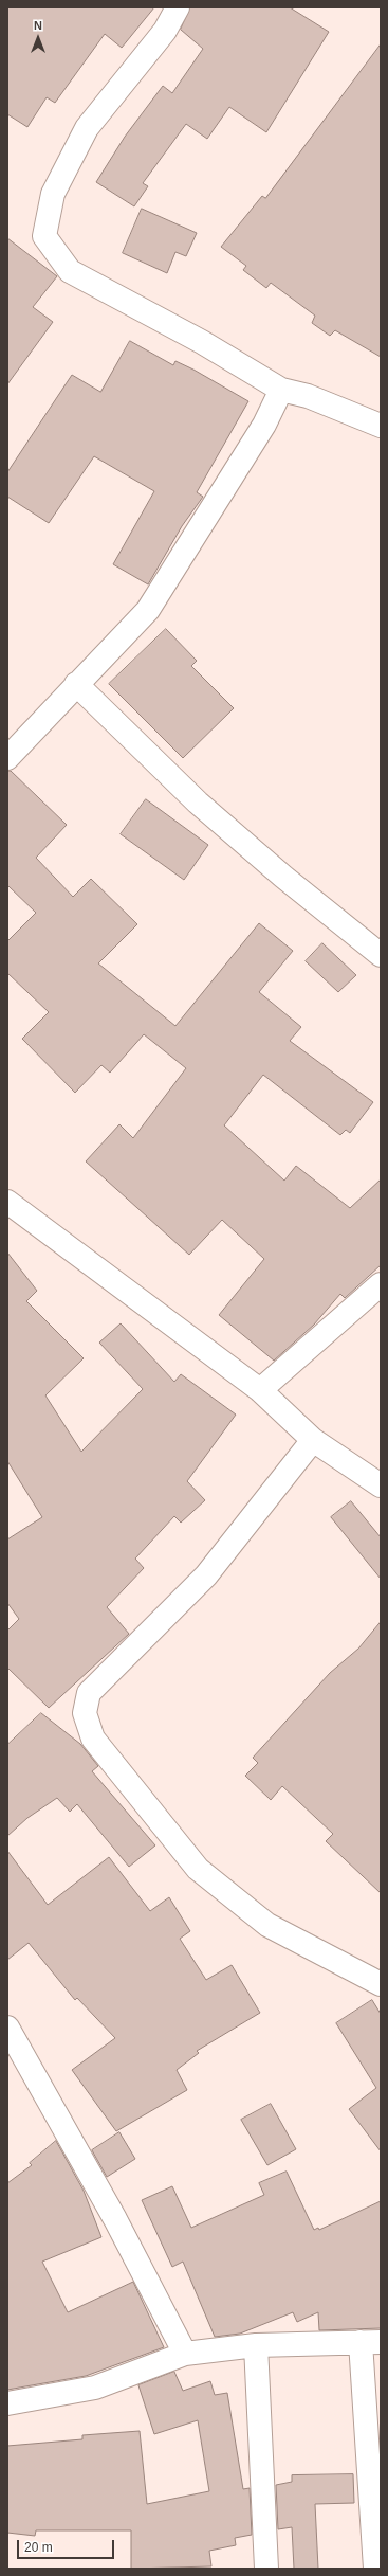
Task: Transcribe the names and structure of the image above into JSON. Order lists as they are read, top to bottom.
{
  "scale_bar": "20 m",
  "north": "top"
}
